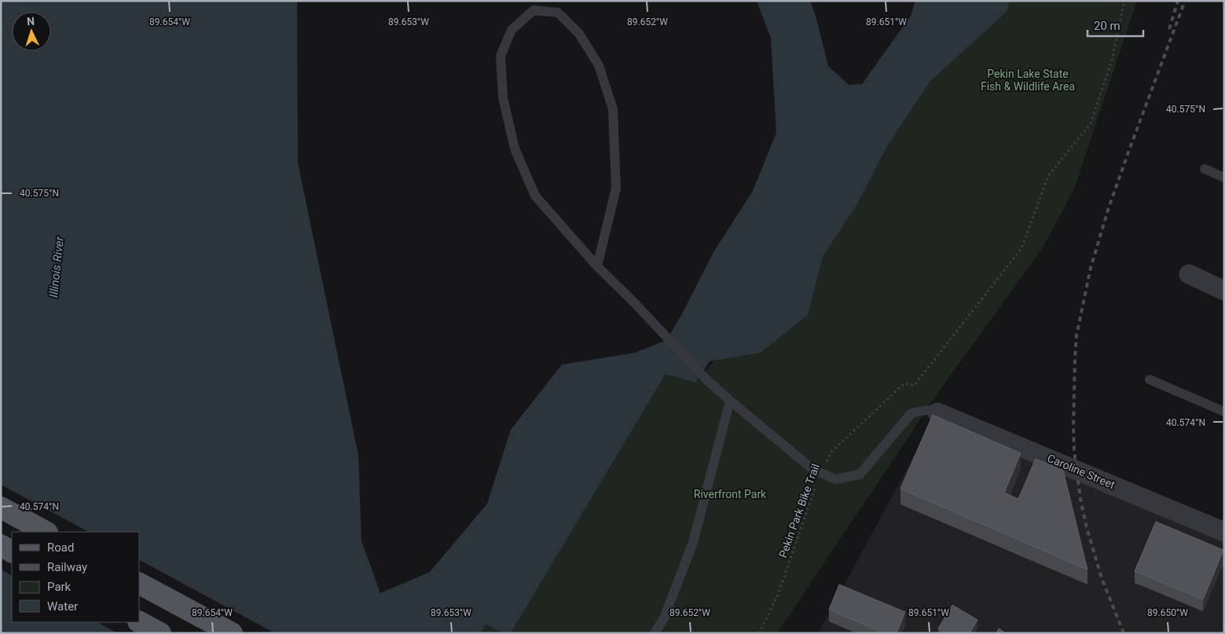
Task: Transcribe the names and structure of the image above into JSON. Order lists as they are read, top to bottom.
{
  "streets": {
    "street": ["Caroline Street"],
    "path": ["Pekin Park Bike Trail"]
  },
  "water": ["Illinois River"],
  "parks": ["Pekin Lake State Fish & Wildlife Area", "Riverfront Park"],
  "legend": [
    "Road",
    "Railway",
    "Park",
    "Water"
  ],
  "scale_bar": "20 m",
  "north": "top",
  "coordinates": [
    "89.654°W",
    "89.653°W",
    "89.652°W",
    "89.651°W",
    "40.575°N",
    "40.574°N",
    "89.650°W"
  ]
}
